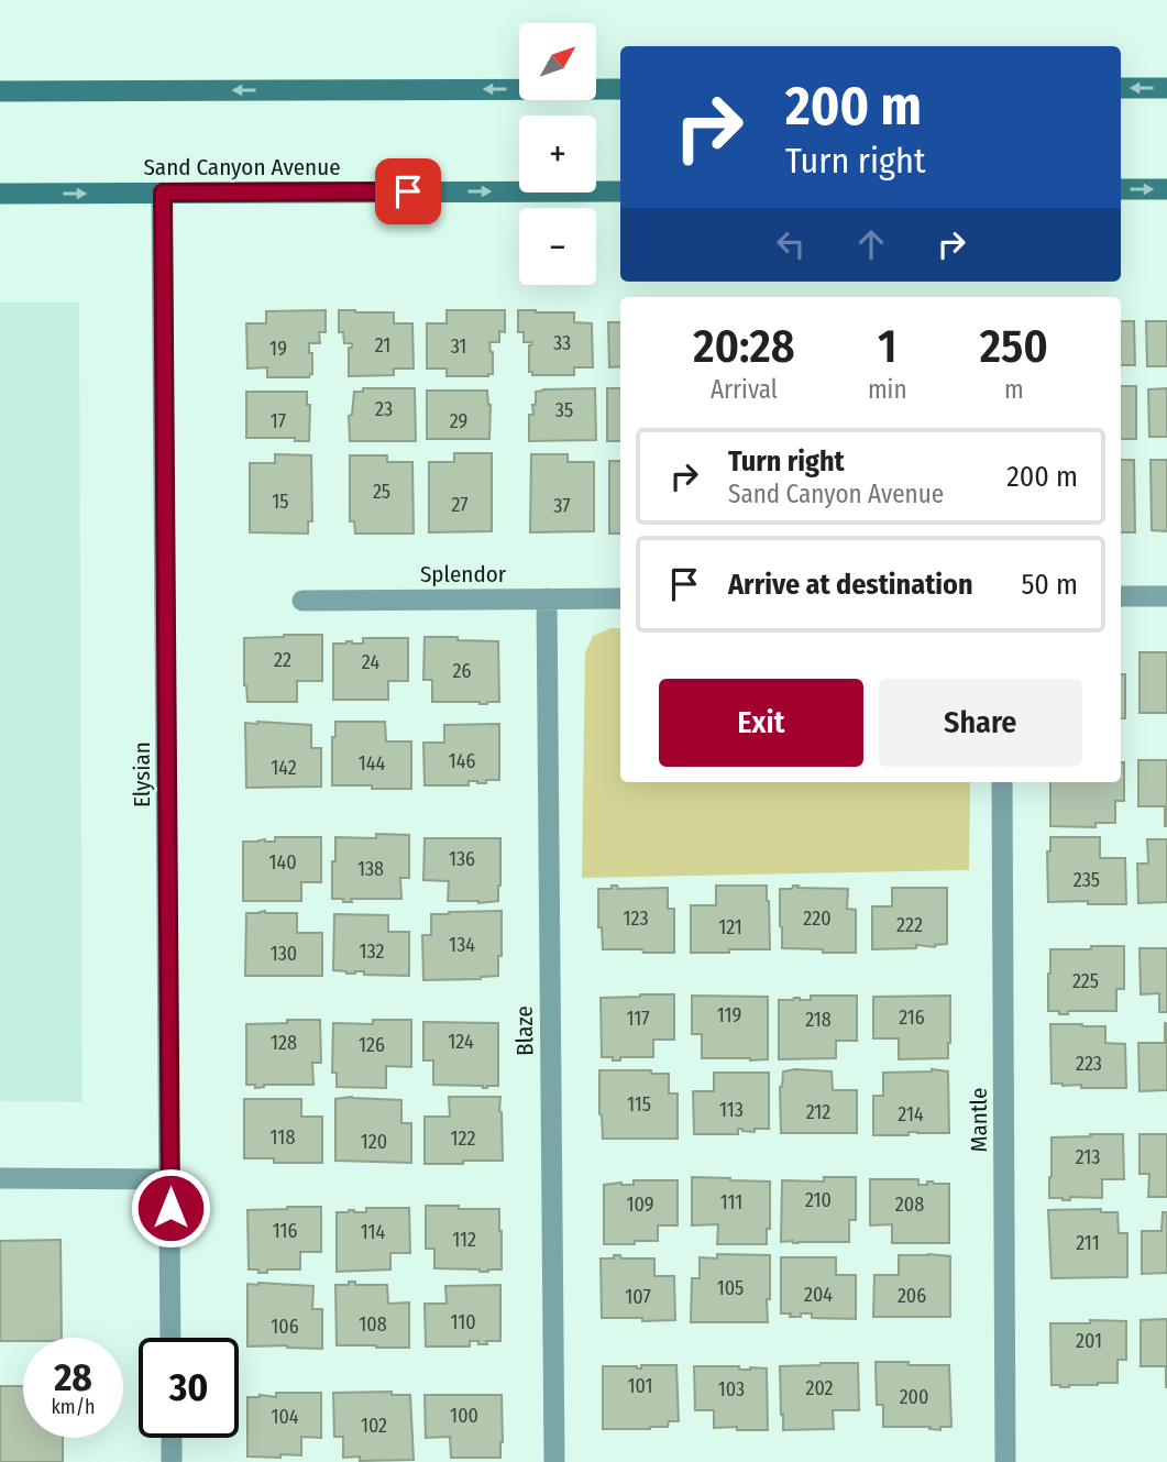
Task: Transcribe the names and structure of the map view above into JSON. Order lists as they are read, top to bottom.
{
  "streets": {
    "main road": ["Sand Canyon Avenue"],
    "street": [
      "Splendor",
      "Elysian",
      "Blaze",
      "Mantle"
    ]
  },
  "crossings": [
    ["Sand Canyon Avenue", "Elysian"],
    ["Splendor", "Blaze"]
  ],
  "house_numbers": [
    "33",
    "21",
    "31",
    "19",
    "23",
    "35",
    "17",
    "29",
    "25",
    "15",
    "27",
    "37",
    "22",
    "24",
    "26",
    "146",
    "144",
    "142",
    "136",
    "140",
    "138",
    "235",
    "123",
    "220",
    "222",
    "121",
    "134",
    "132",
    "130",
    "225",
    "119",
    "216",
    "117",
    "218",
    "124",
    "128",
    "126",
    "223",
    "115",
    "113",
    "212",
    "214",
    "118",
    "122",
    "120",
    "213",
    "210",
    "111",
    "109",
    "208",
    "116",
    "114",
    "112",
    "211",
    "105",
    "204",
    "206",
    "107",
    "110",
    "108",
    "106",
    "201",
    "101",
    "202",
    "103",
    "200",
    "100",
    "104",
    "102"
  ],
  "north": "top right",
  "page": {
    "map_buttons": ["+", "−"],
    "turn": ["200 m", "Turn right"],
    "eta": [
      "20:28",
      "Arrival",
      "1",
      "min",
      "250",
      "m"
    ],
    "list": [
      {
        "name": "Turn right",
        "note": "Sand Canyon Avenue",
        "value": "200 m"
      },
      {
        "name": "Arrive at destination",
        "value": "50 m"
      }
    ],
    "buttons": ["Exit", "Share"],
    "speed": "28 km/h",
    "limit": "30"
  }
}
